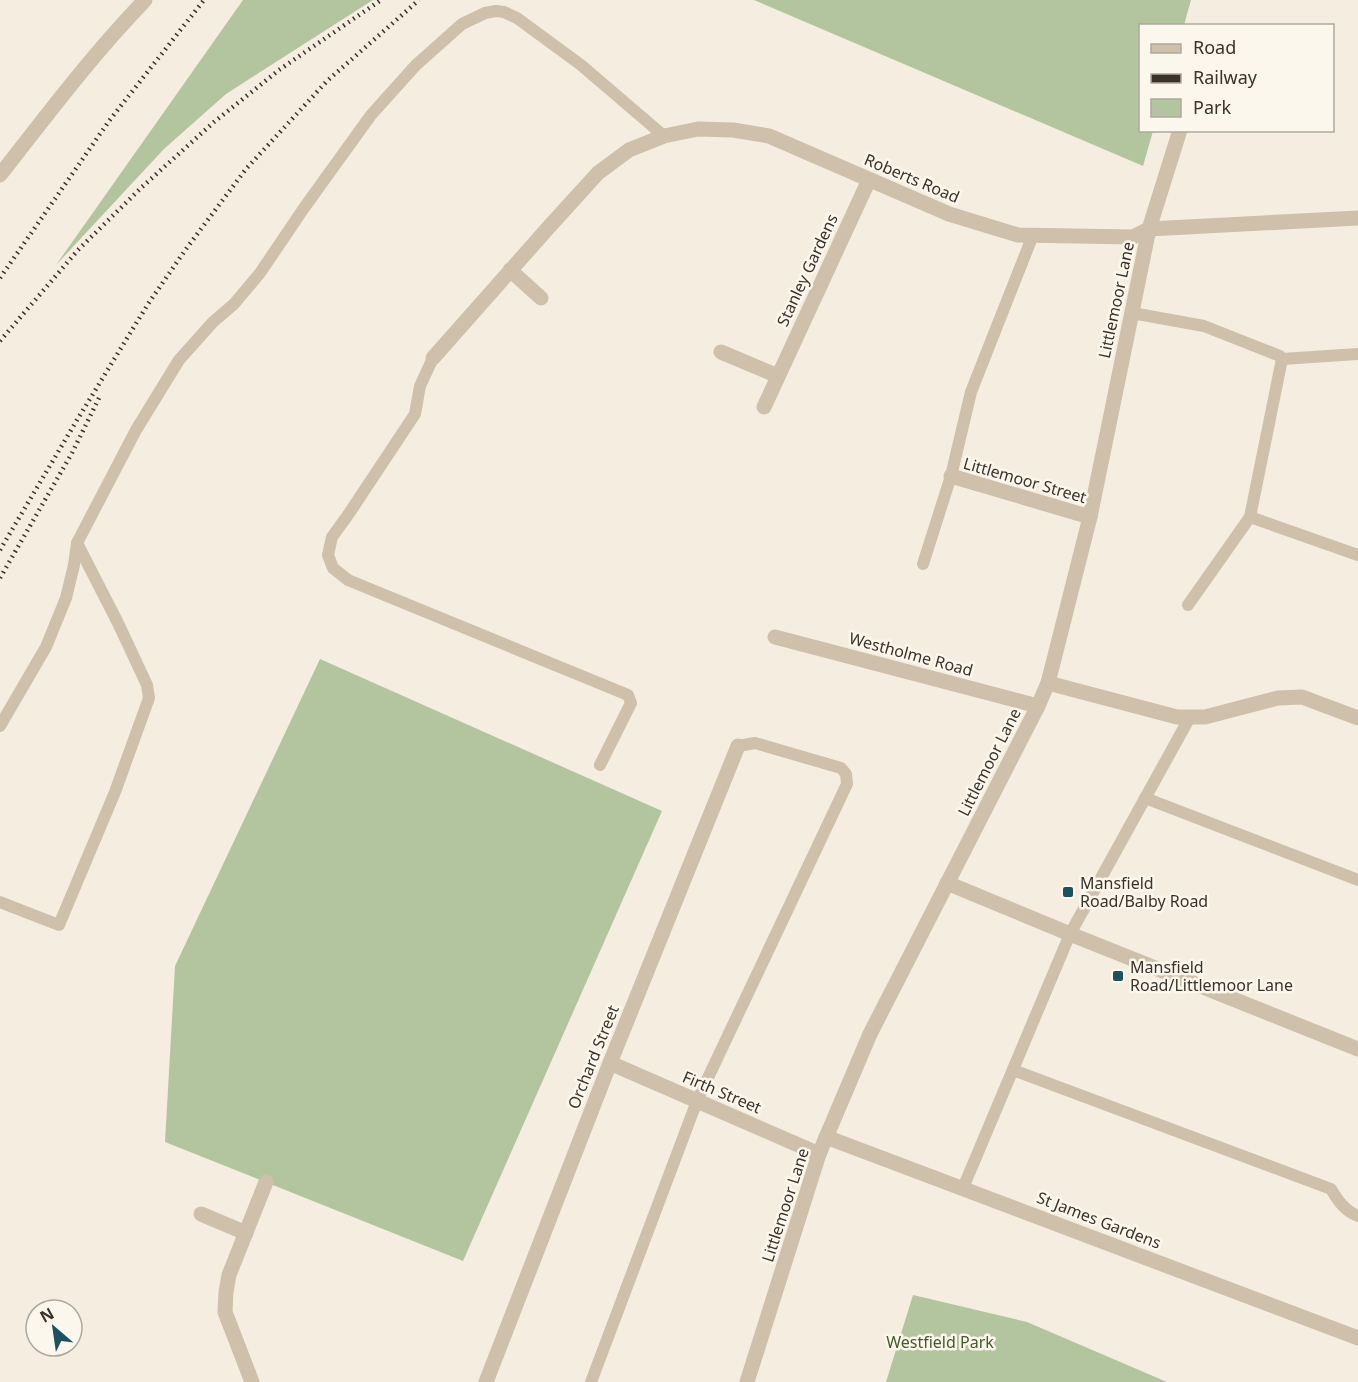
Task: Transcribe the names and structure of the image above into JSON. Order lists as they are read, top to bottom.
{
  "streets": {
    "street": [
      "Roberts Road",
      "Stanley Gardens",
      "Littlemoor Lane",
      "Littlemoor Street",
      "Westholme Road",
      "Orchard Street",
      "Firth Street",
      "St James Gardens"
    ]
  },
  "crossings": [
    ["Roberts Road", "Stanley Gardens"],
    ["Roberts Road", "Littlemoor Lane"],
    ["Littlemoor Lane", "Littlemoor Street"],
    ["Littlemoor Lane", "Westholme Road"],
    ["Littlemoor Lane", "Firth Street"],
    ["Littlemoor Lane", "St James Gardens"],
    ["Orchard Street", "Firth Street"]
  ],
  "parks": ["Westfield Park"],
  "places": {
    "transit": ["Mansfield Road/Balby Road", "Mansfield Road/Littlemoor Lane"]
  },
  "legend": ["Road", "Railway", "Park"],
  "north": "top left"
}
